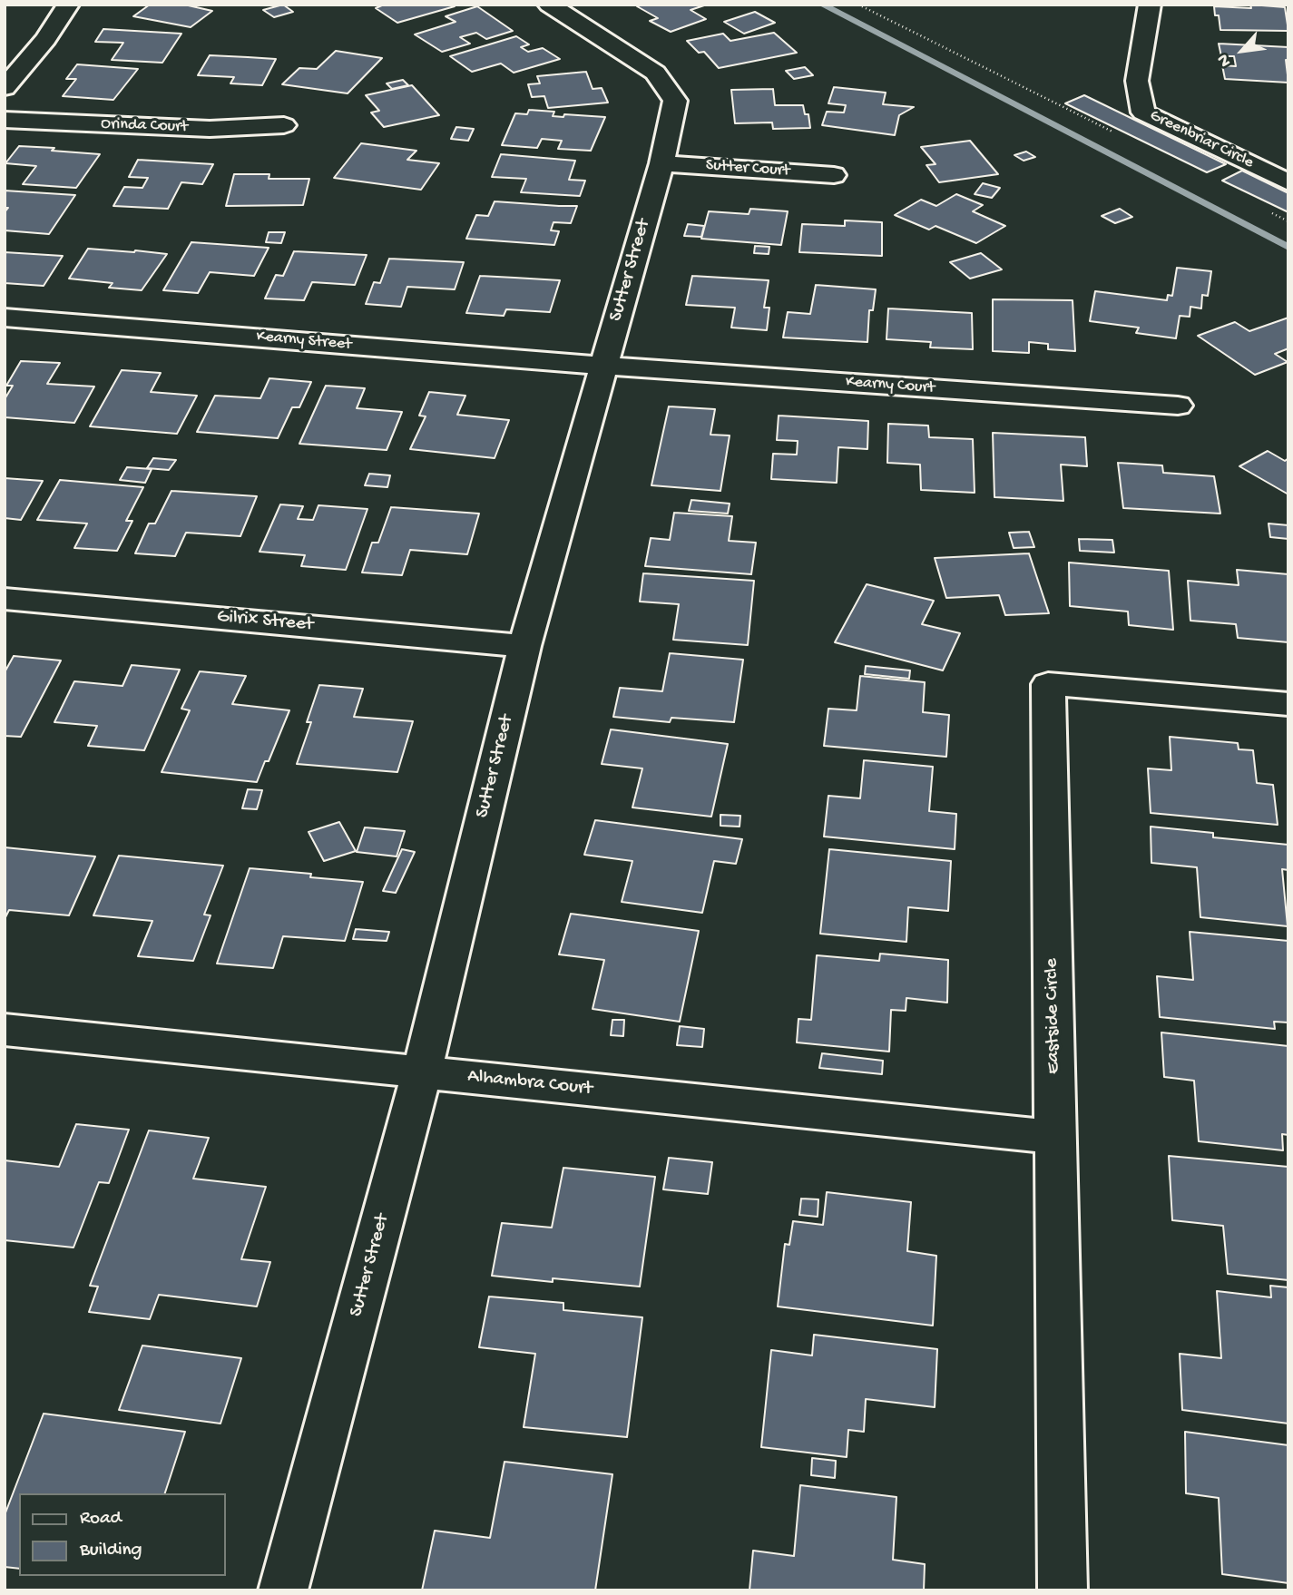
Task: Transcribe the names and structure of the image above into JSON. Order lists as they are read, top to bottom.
{
  "streets": {
    "street": [
      "Orinda Court",
      "Greenbriar Circle",
      "Sutter Court",
      "Sutter Street",
      "Kearny Street",
      "Kearny Court",
      "Gilrix Street",
      "Eastside Circle",
      "Alhambra Court"
    ]
  },
  "crossings": [
    ["Sutter Court", "Sutter Street"],
    ["Sutter Street", "Kearny Street"],
    ["Sutter Street", "Kearny Court"],
    ["Sutter Street", "Gilrix Street"],
    ["Sutter Street", "Alhambra Court"],
    ["Kearny Street", "Kearny Court"],
    ["Eastside Circle", "Alhambra Court"]
  ],
  "legend": ["Road", "Building"],
  "north": "bottom left"
}
